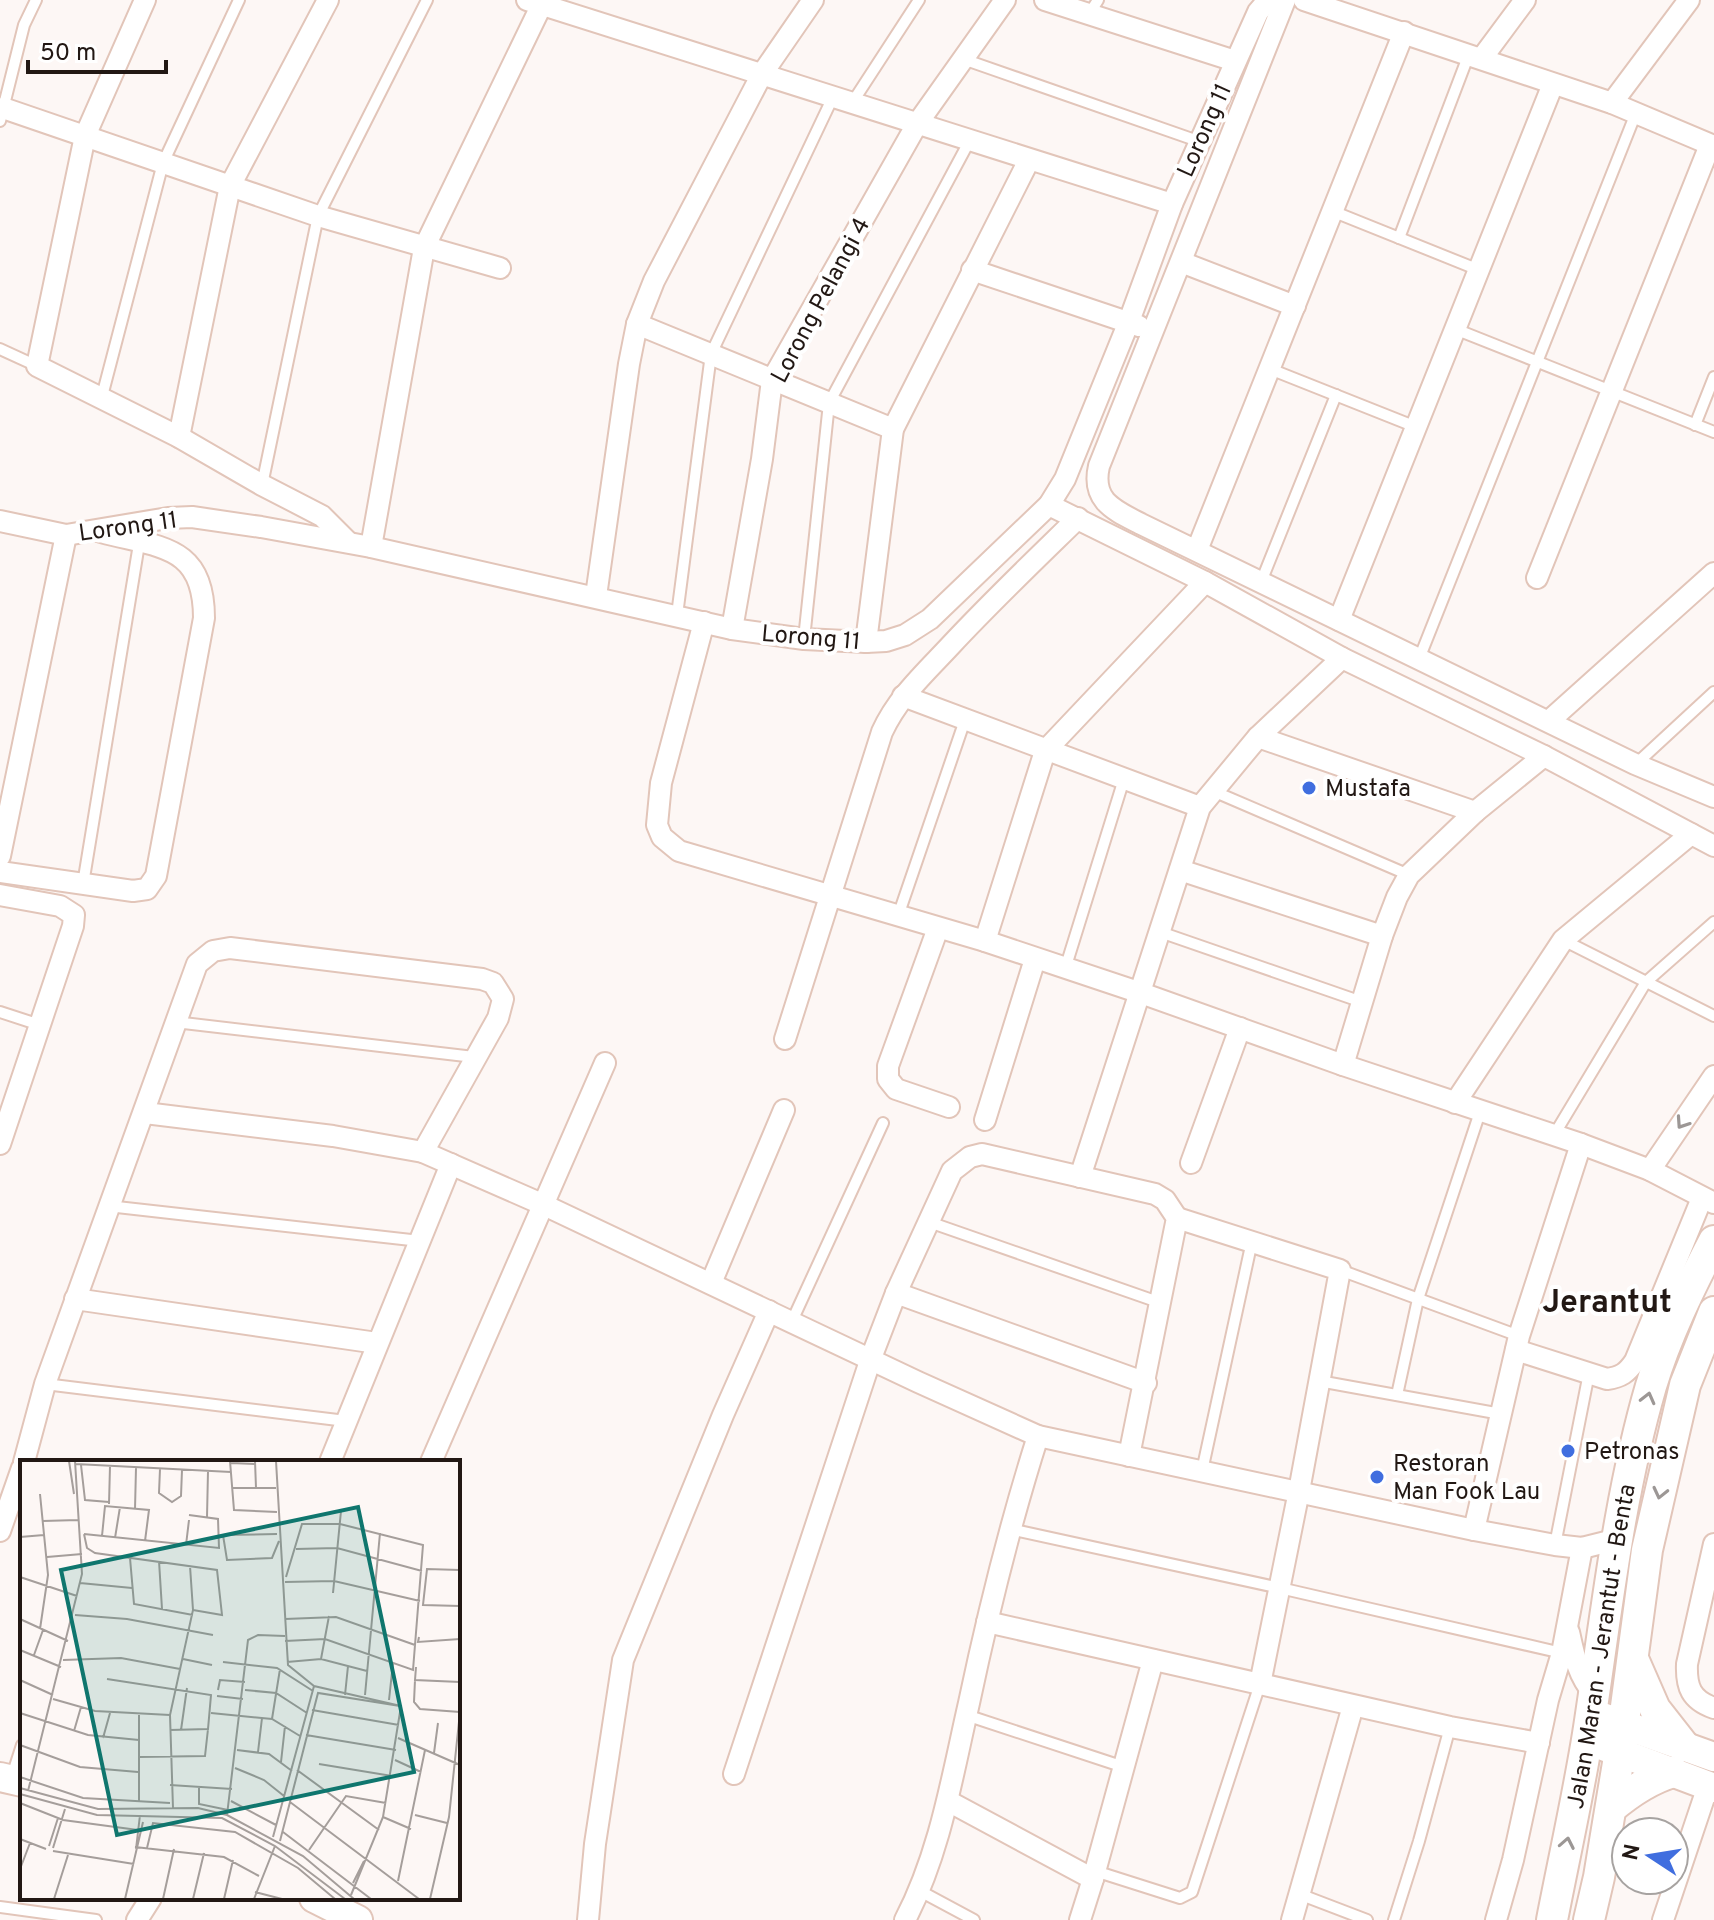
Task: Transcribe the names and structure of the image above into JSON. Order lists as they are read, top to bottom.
{
  "streets": {
    "main road": ["Jalan Maran - Jerantut - Benta"],
    "street": ["Lorong 11", "Lorong Pelangi 4"]
  },
  "crossings": [
    ["Lorong 11", "Lorong Pelangi 4"]
  ],
  "districts": ["Jerantut"],
  "places": ["Mustafa", "Petronas", "Restoran Man Fook Lau"],
  "scale_bar": "50 m",
  "north": "left"
}
